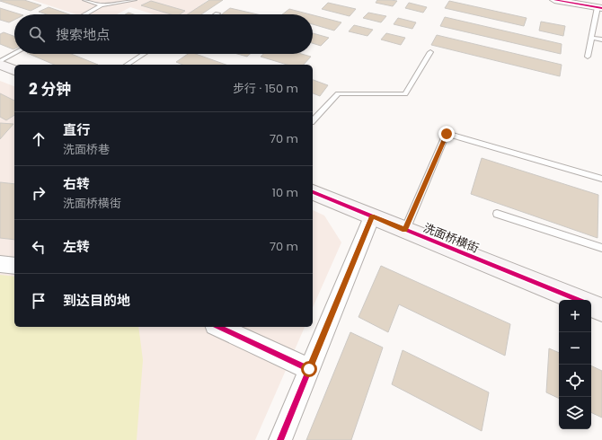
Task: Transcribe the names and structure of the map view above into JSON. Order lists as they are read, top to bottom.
{
  "streets": {
    "street": ["洗面桥横街"]
  },
  "page": {
    "search": "搜索地点",
    "heading": ["2 分钟", "步行 · 150 m"],
    "list": [
      ["直行", "洗面桥巷", "70 m"],
      ["右转", "洗面桥横街", "10 m"],
      ["左转", "70 m"],
      "到达目的地"
    ],
    "map_buttons": ["+", "−"]
  }
}
